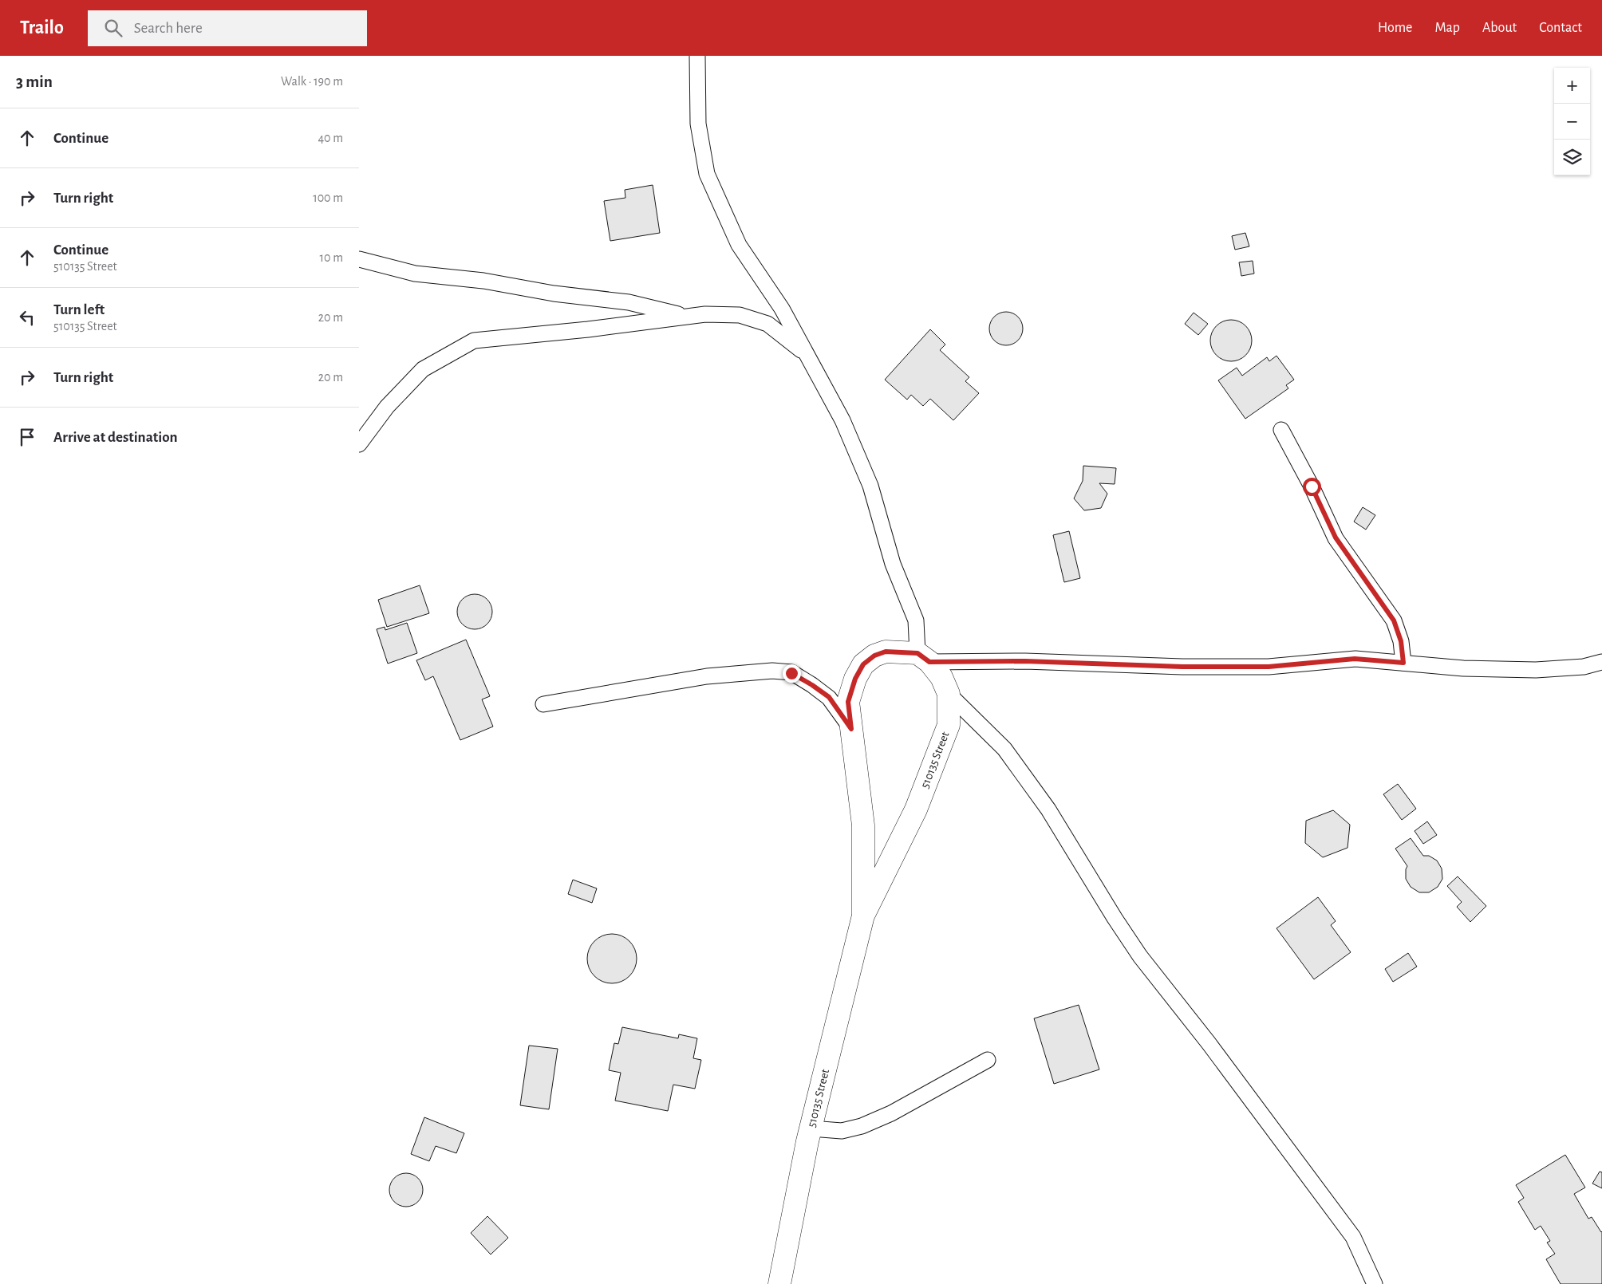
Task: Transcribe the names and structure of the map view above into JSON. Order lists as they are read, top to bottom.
{
  "streets": {
    "street": ["510135 Street"]
  },
  "page": {
    "header": "Trailo",
    "search": "Search here",
    "nav": [
      "Home",
      "Map",
      "About",
      "Contact"
    ],
    "heading": ["3 min", "Walk · 190 m"],
    "map_buttons": ["+", "−"],
    "list": [
      ["Continue", "40 m"],
      ["Turn right", "100 m"],
      ["Continue", "510135 Street", "10 m"],
      ["Turn left", "510135 Street", "20 m"],
      ["Turn right", "20 m"],
      "Arrive at destination"
    ]
  }
}
